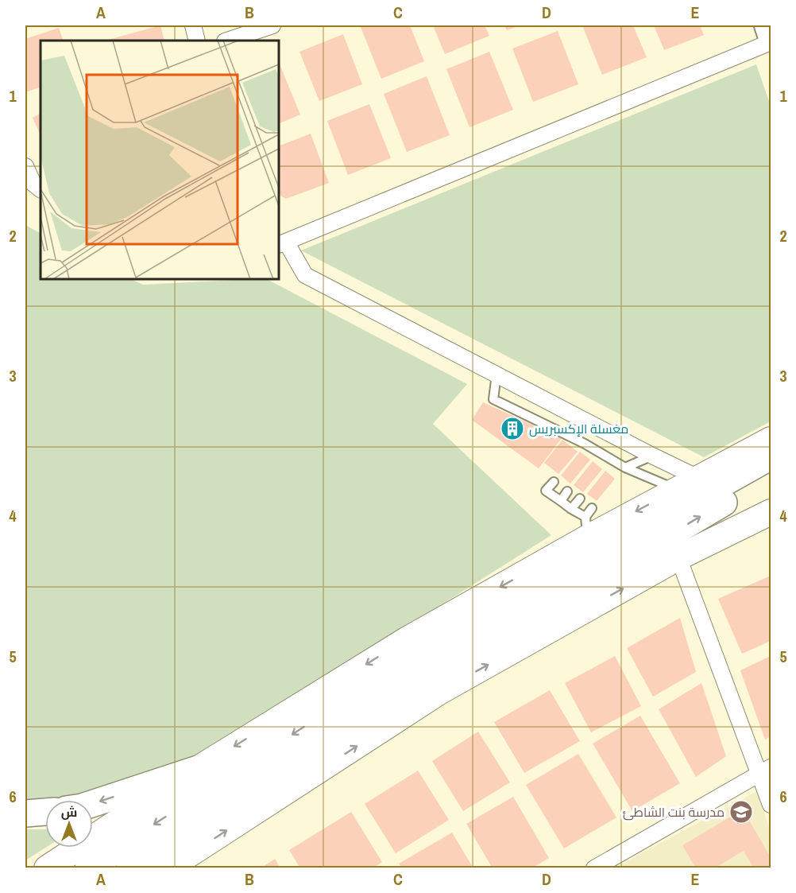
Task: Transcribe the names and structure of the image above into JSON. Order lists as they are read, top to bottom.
{
  "places": {
    "building": ["مغسلة الإكسبريس"],
    "school or university": ["مدرسة بنت الشاطئ"]
  },
  "north": "top",
  "grid": {
    "columns": [
      "A",
      "B",
      "C",
      "D",
      "E"
    ],
    "rows": [
      "1",
      "2",
      "3",
      "4",
      "5",
      "6"
    ]
  }
}
